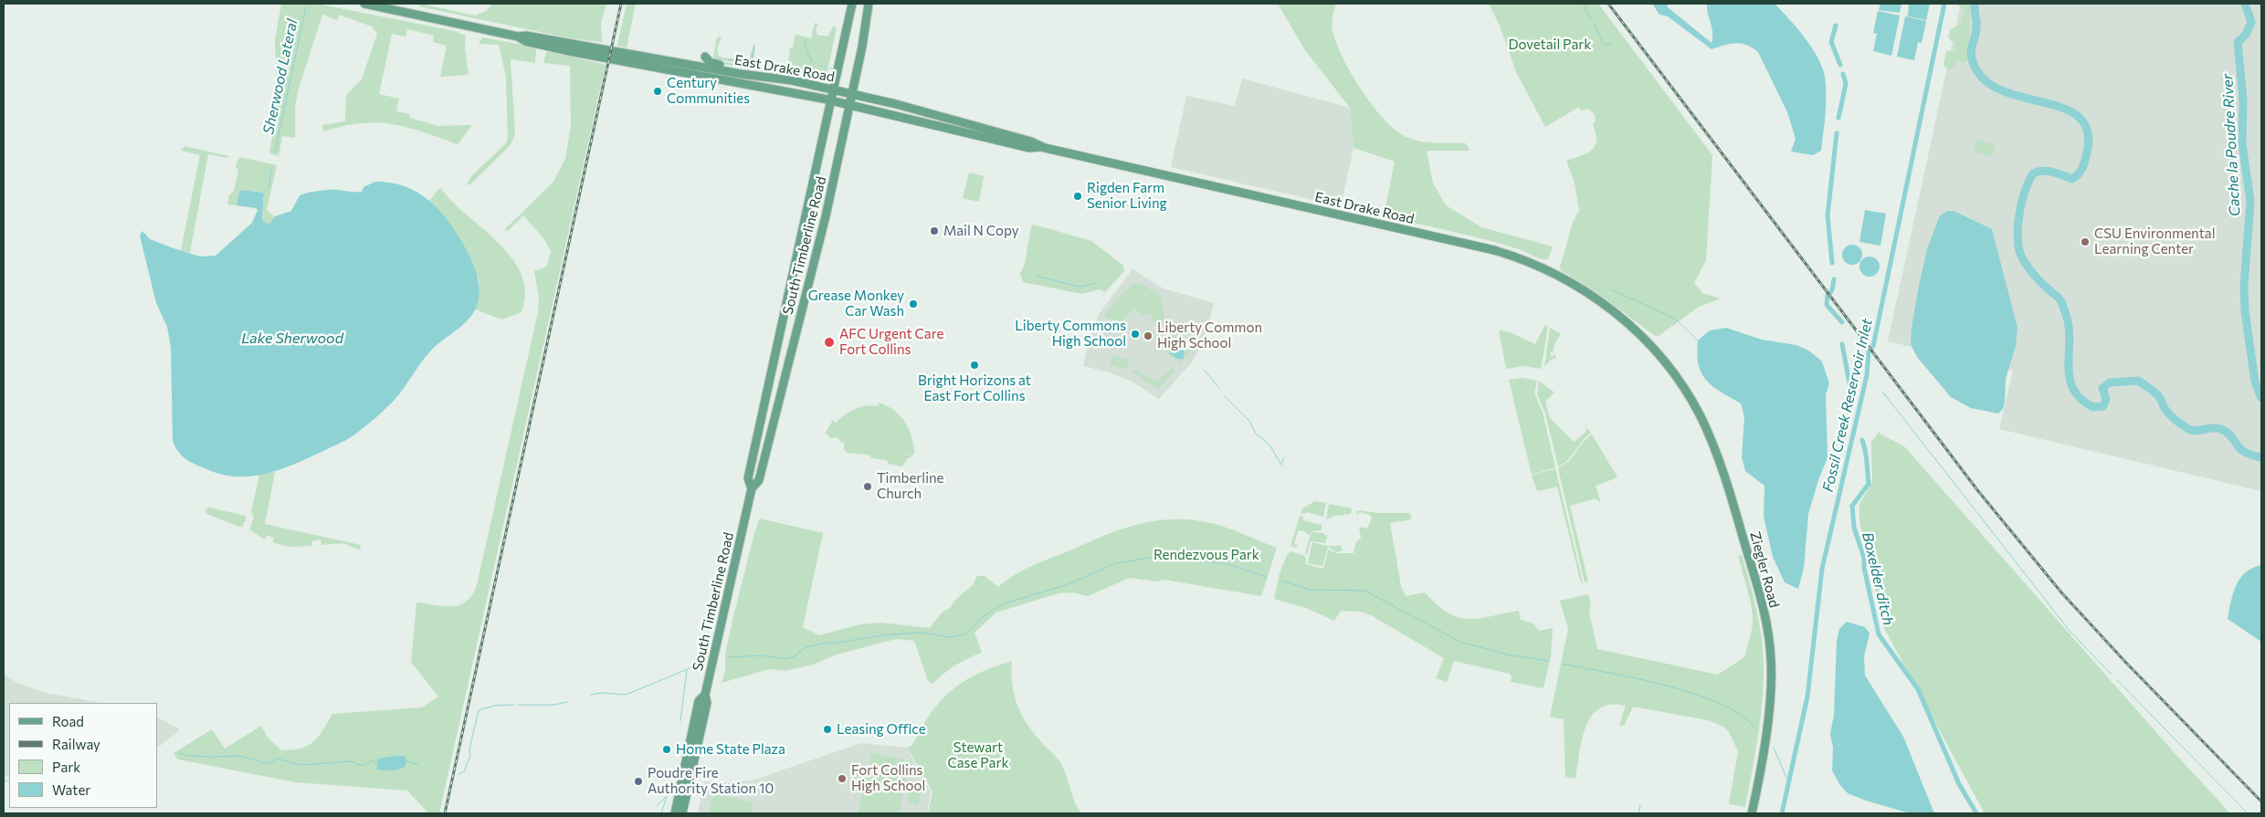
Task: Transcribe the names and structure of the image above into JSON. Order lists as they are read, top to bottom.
{
  "streets": {
    "main road": ["East Drake Road", "South Timberline Road", "Ziegler Road"]
  },
  "crossings": [
    ["East Drake Road", "South Timberline Road"],
    ["East Drake Road", "Ziegler Road"]
  ],
  "water": [
    "Sherwood Lateral",
    "Cache la Poudre River",
    "Lake Sherwood",
    "Fossil Creek Reservoir Inlet",
    "Boxelder ditch"
  ],
  "parks": ["Dovetail Park", "Rendezvous Park", "Stewart Case Park"],
  "places": [
    "Century Communities",
    "Rigden Farm Senior Living",
    "Mail N Copy",
    "CSU Environmental Learning Center",
    "Grease Monkey Car Wash",
    "Liberty Commons High School",
    "Liberty Common High School",
    "AFC Urgent Care Fort Collins",
    "Bright Horizons at East Fort Collins",
    "Timberline Church",
    "Leasing Office",
    "Home State Plaza",
    "Fort Collins High School",
    "Poudre Fire Authority Station 10"
  ],
  "legend": [
    "Road",
    "Railway",
    "Park",
    "Water"
  ]
}
